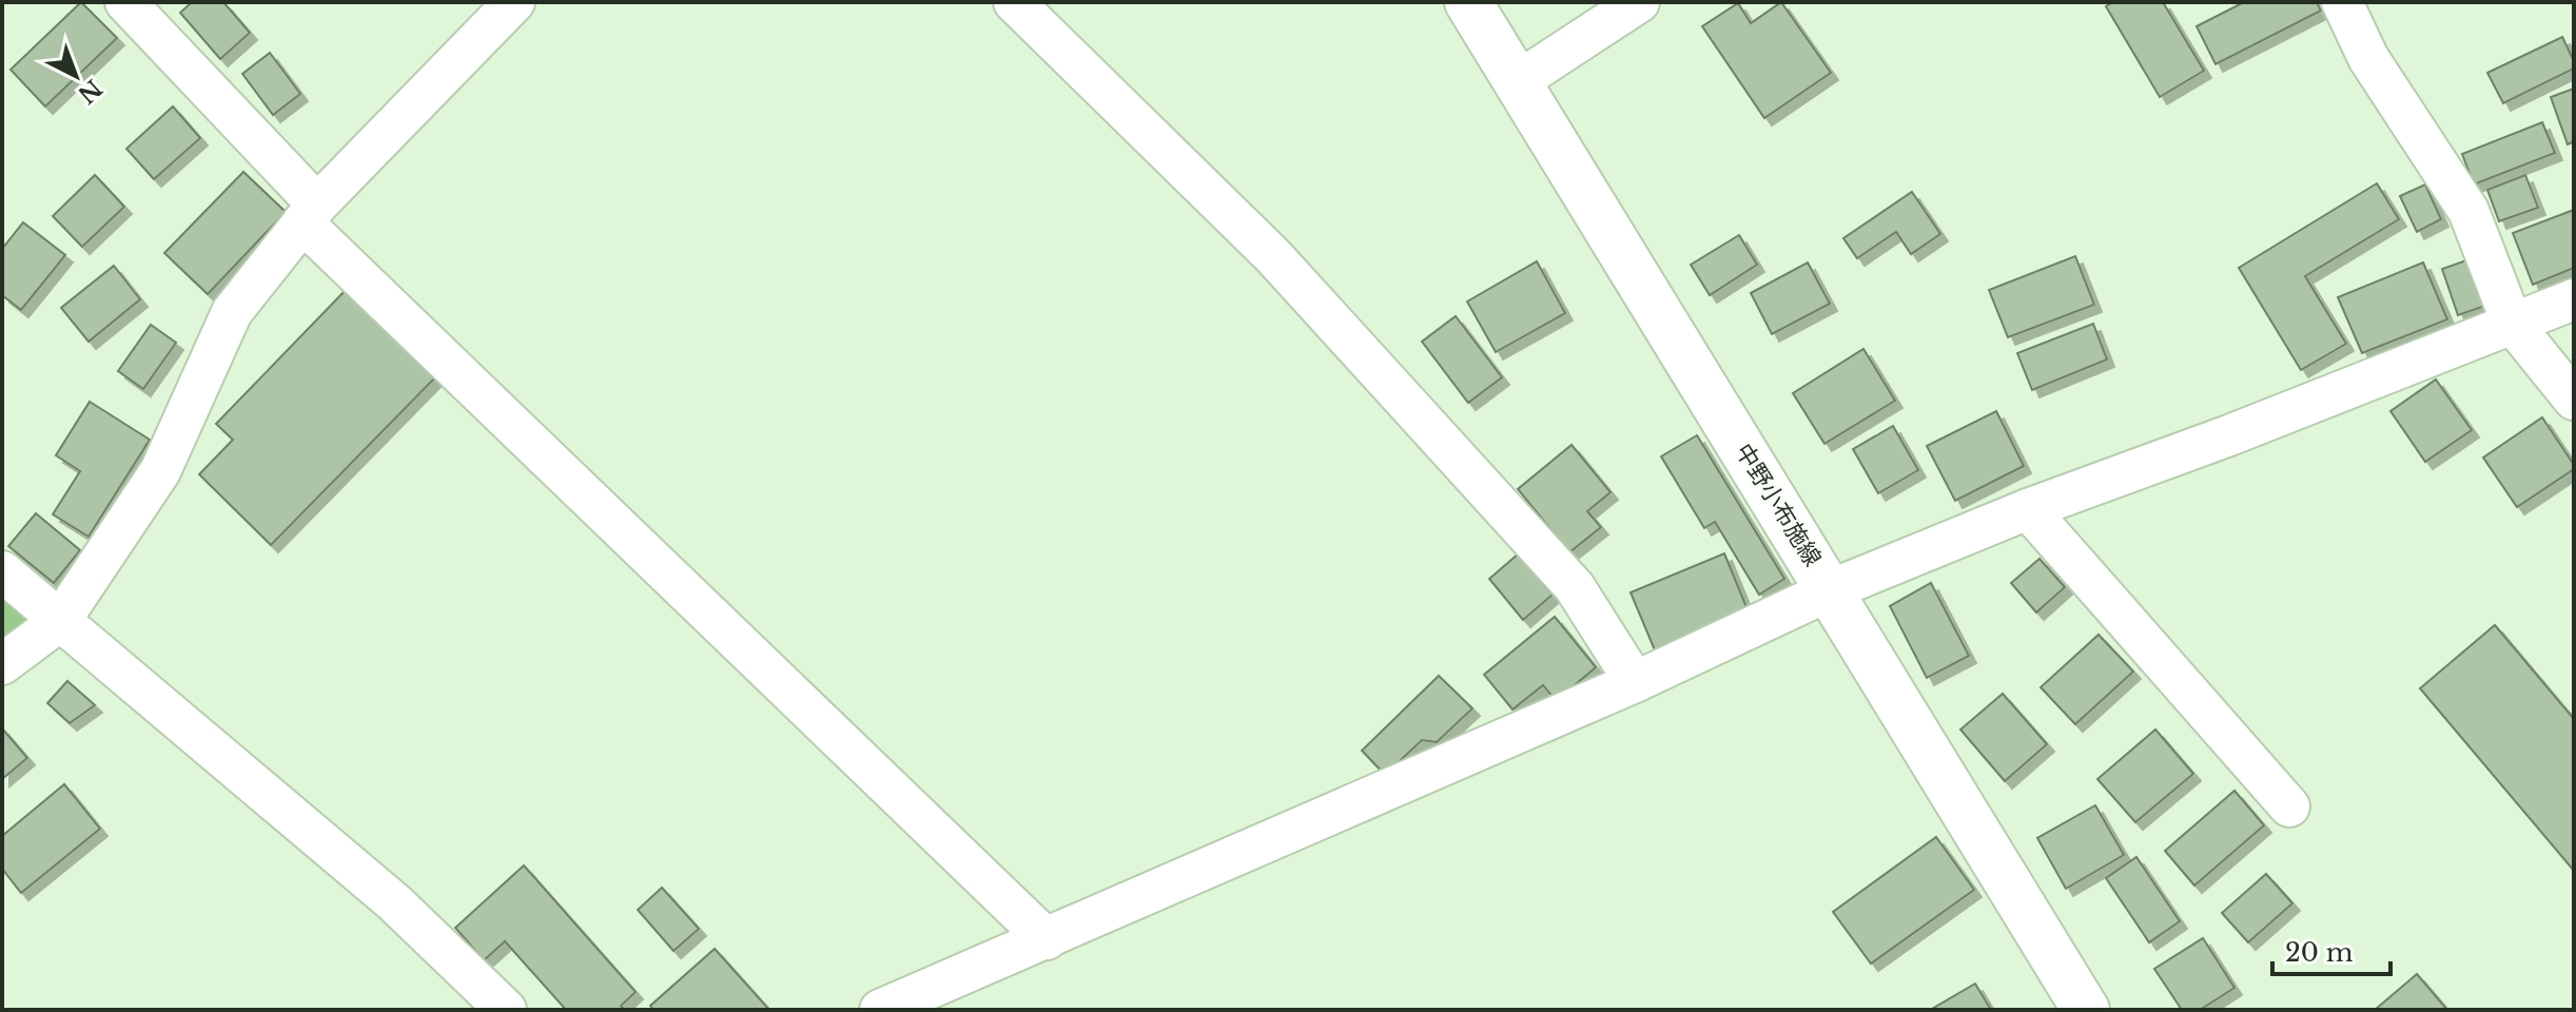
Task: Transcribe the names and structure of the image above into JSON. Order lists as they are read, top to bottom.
{
  "streets": {
    "main road": ["中野小布施線"]
  },
  "scale_bar": "20 m",
  "north": "bottom right"
}
